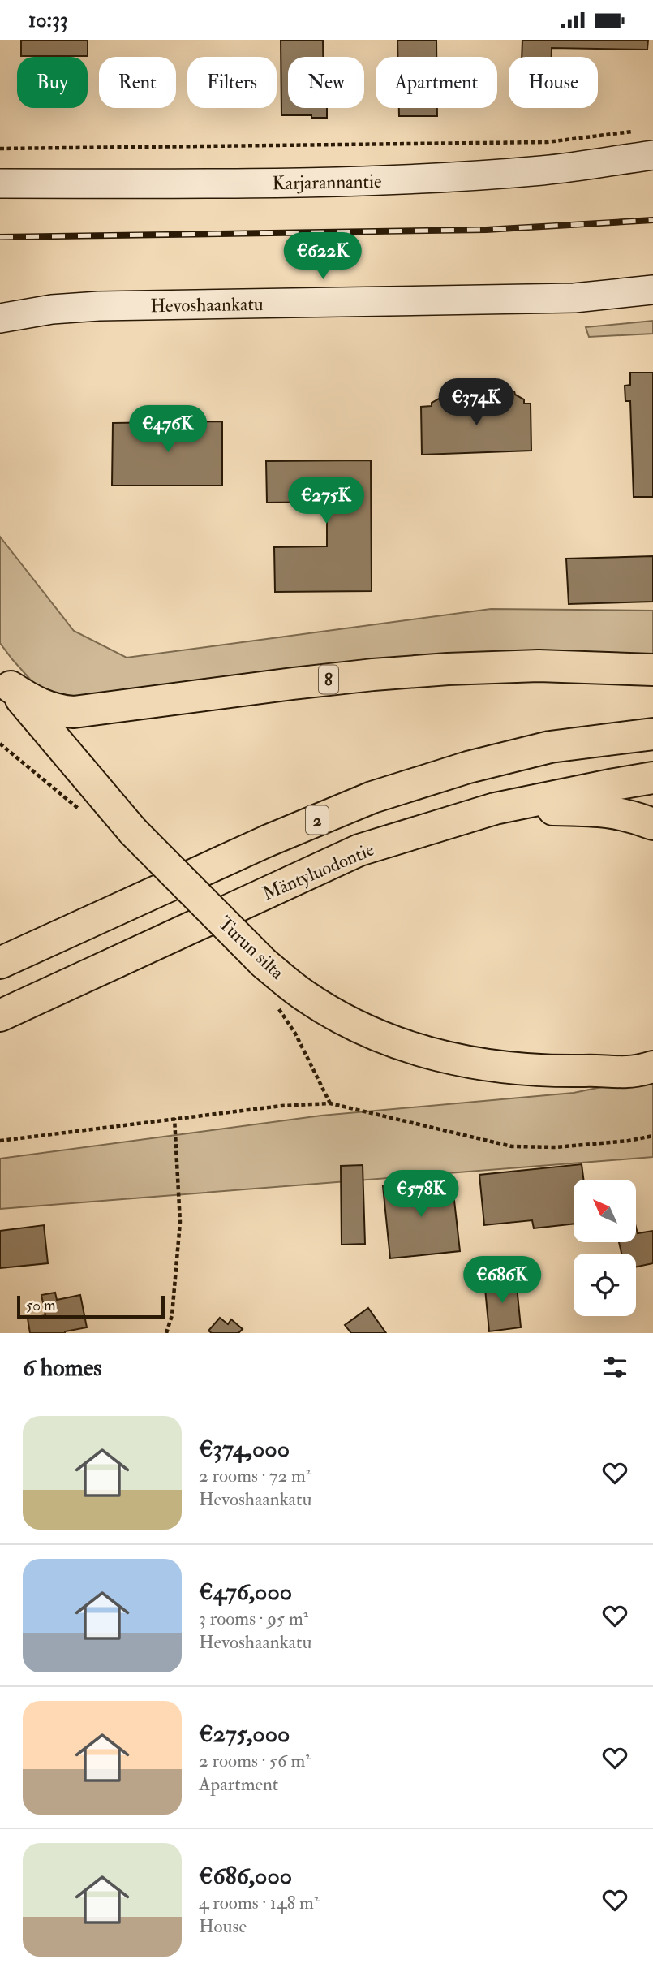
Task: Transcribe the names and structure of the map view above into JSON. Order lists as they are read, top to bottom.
{
  "streets": {
    "highway": [
      "8",
      "2",
      "Mäntyluodontie",
      "Turun silta"
    ],
    "main road": ["Karjarannantie", "Hevoshaankatu"]
  },
  "crossings": [
    ["8", "Turun silta"]
  ],
  "scale_bar": "50 m",
  "north": "top left",
  "page": {
    "status": "10:33",
    "chip": [
      "Buy",
      "Rent",
      "Filters",
      "New",
      "Apartment",
      "House"
    ],
    "price": [
      "€622K",
      "€374K",
      "€476K",
      "€275K",
      "€578K",
      "€686K"
    ],
    "scale": "50 m",
    "heading": "6 homes",
    "list": [
      {
        "name": "€374,000",
        "note": "2 rooms · 72 m² · Hevoshaankatu"
      },
      {
        "name": "€476,000",
        "note": "3 rooms · 95 m² · Hevoshaankatu"
      },
      {
        "name": "€275,000",
        "note": "2 rooms · 56 m² · Apartment"
      },
      {
        "name": "€686,000",
        "note": "4 rooms · 148 m² · House"
      }
    ]
  }
}
